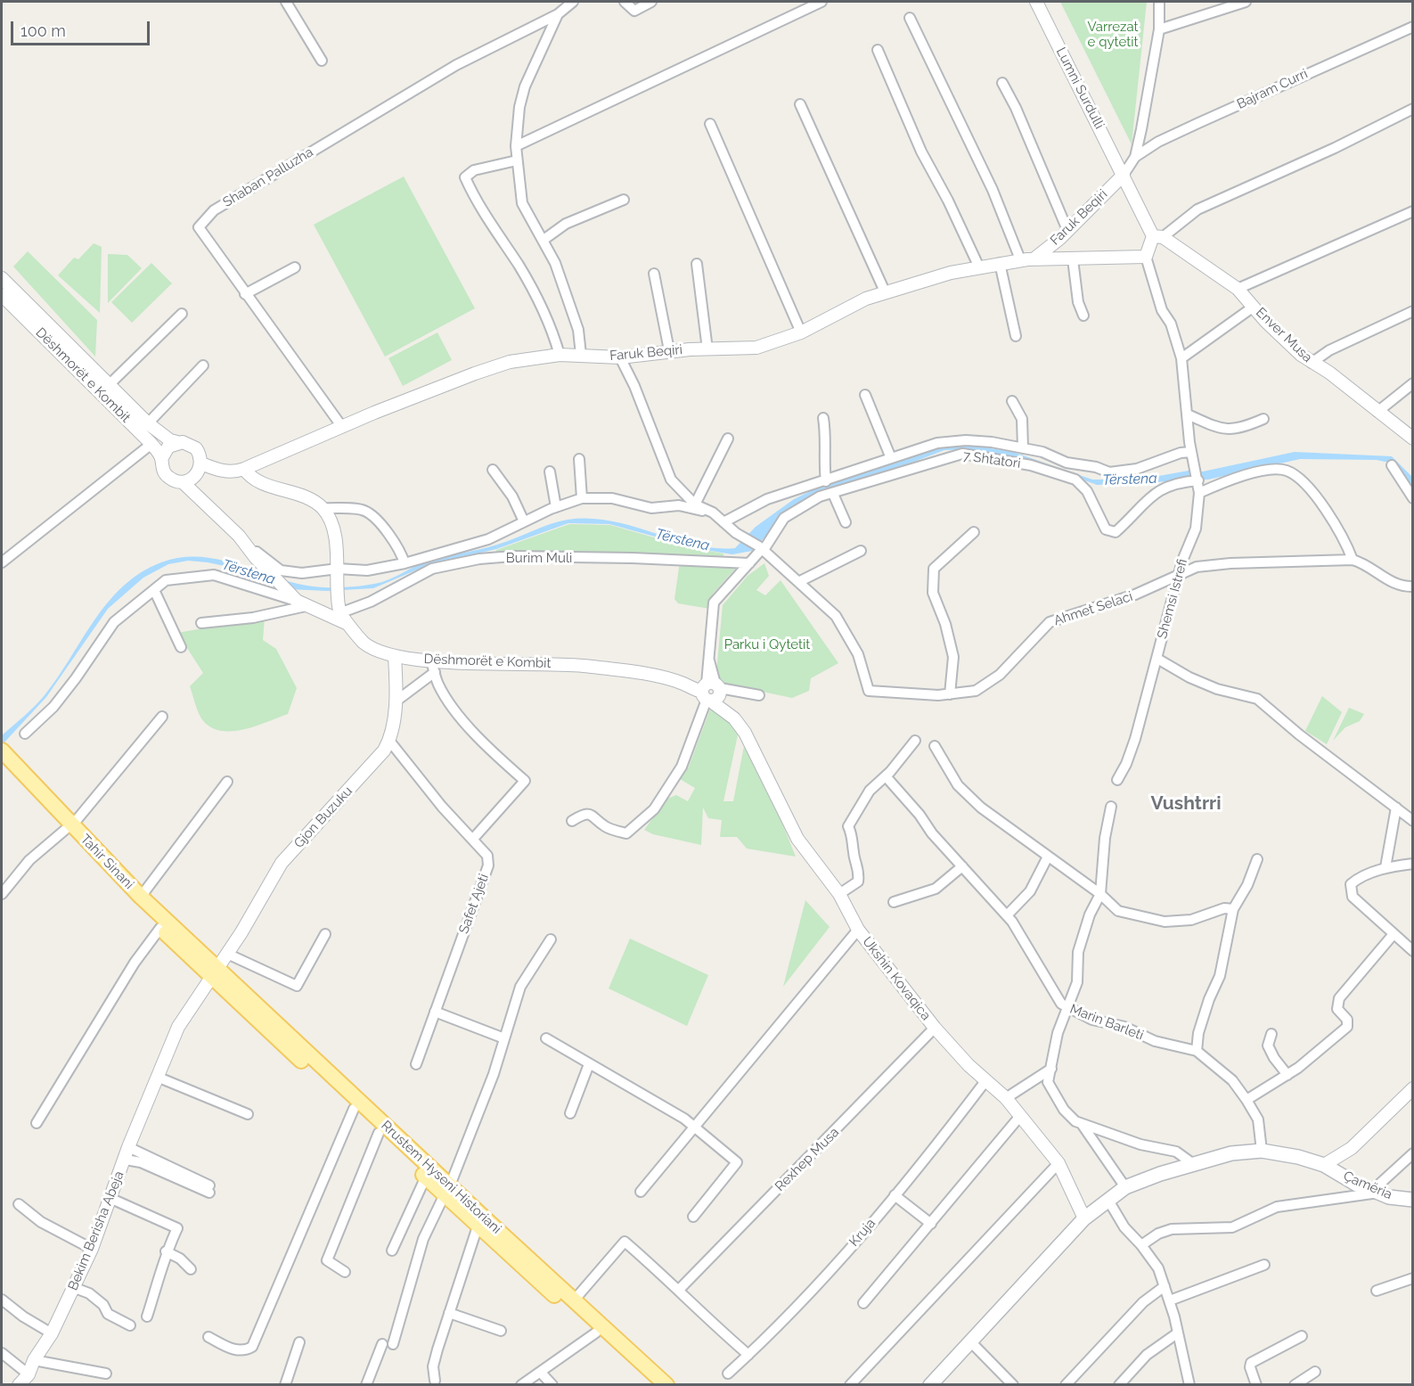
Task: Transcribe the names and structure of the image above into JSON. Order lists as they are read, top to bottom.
{
  "streets": {
    "main road": ["Tahir Sinani", "Rrustem Hyseni Historiani", "Çamëria"],
    "street": [
      "Lumni Surdulli",
      "Bajram Curri",
      "Shaban Palluzha",
      "Faruk Beqiri",
      "Enver Musa",
      "Dëshmorët e Kombit",
      "7 Shtatori",
      "Burim Muli",
      "Shemsi Istrefi",
      "Ahmet Selaci",
      "Gjon Buzuku",
      "Safet Ajeti",
      "Ukshin Kovaqica",
      "Marin Barleti",
      "Rexhep Musa",
      "Bekim Berisha Abeja",
      "Kruja"
    ]
  },
  "crossings": [
    ["Lumni Surdulli", "Faruk Beqiri"],
    ["Shaban Palluzha", "Faruk Beqiri"],
    ["Faruk Beqiri", "Dëshmorët e Kombit"],
    ["Faruk Beqiri", "Shemsi Istrefi"],
    ["Dëshmorët e Kombit", "7 Shtatori"],
    ["Dëshmorët e Kombit", "Gjon Buzuku"],
    ["Dëshmorët e Kombit", "Ukshin Kovaqica"],
    ["7 Shtatori", "Burim Muli"],
    ["7 Shtatori", "Shemsi Istrefi"],
    ["7 Shtatori", "Ukshin Kovaqica"],
    ["Shemsi Istrefi", "Ahmet Selaci"],
    ["Gjon Buzuku", "Tahir Sinani"],
    ["Gjon Buzuku", "Safet Ajeti"],
    ["Gjon Buzuku", "Rrustem Hyseni Historiani"],
    ["Gjon Buzuku", "Bekim Berisha Abeja"],
    ["Tahir Sinani", "Rrustem Hyseni Historiani"],
    ["Tahir Sinani", "Bekim Berisha Abeja"],
    ["Ukshin Kovaqica", "Rexhep Musa"],
    ["Ukshin Kovaqica", "Çamëria"],
    ["Ukshin Kovaqica", "Kruja"],
    ["Marin Barleti", "Çamëria"],
    ["Rrustem Hyseni Historiani", "Bekim Berisha Abeja"]
  ],
  "districts": ["Vushtrri"],
  "water": ["Tërstena"],
  "parks": ["Varrezat e qytetit", "Parku i Qytetit"],
  "scale_bar": "100 m"
}
